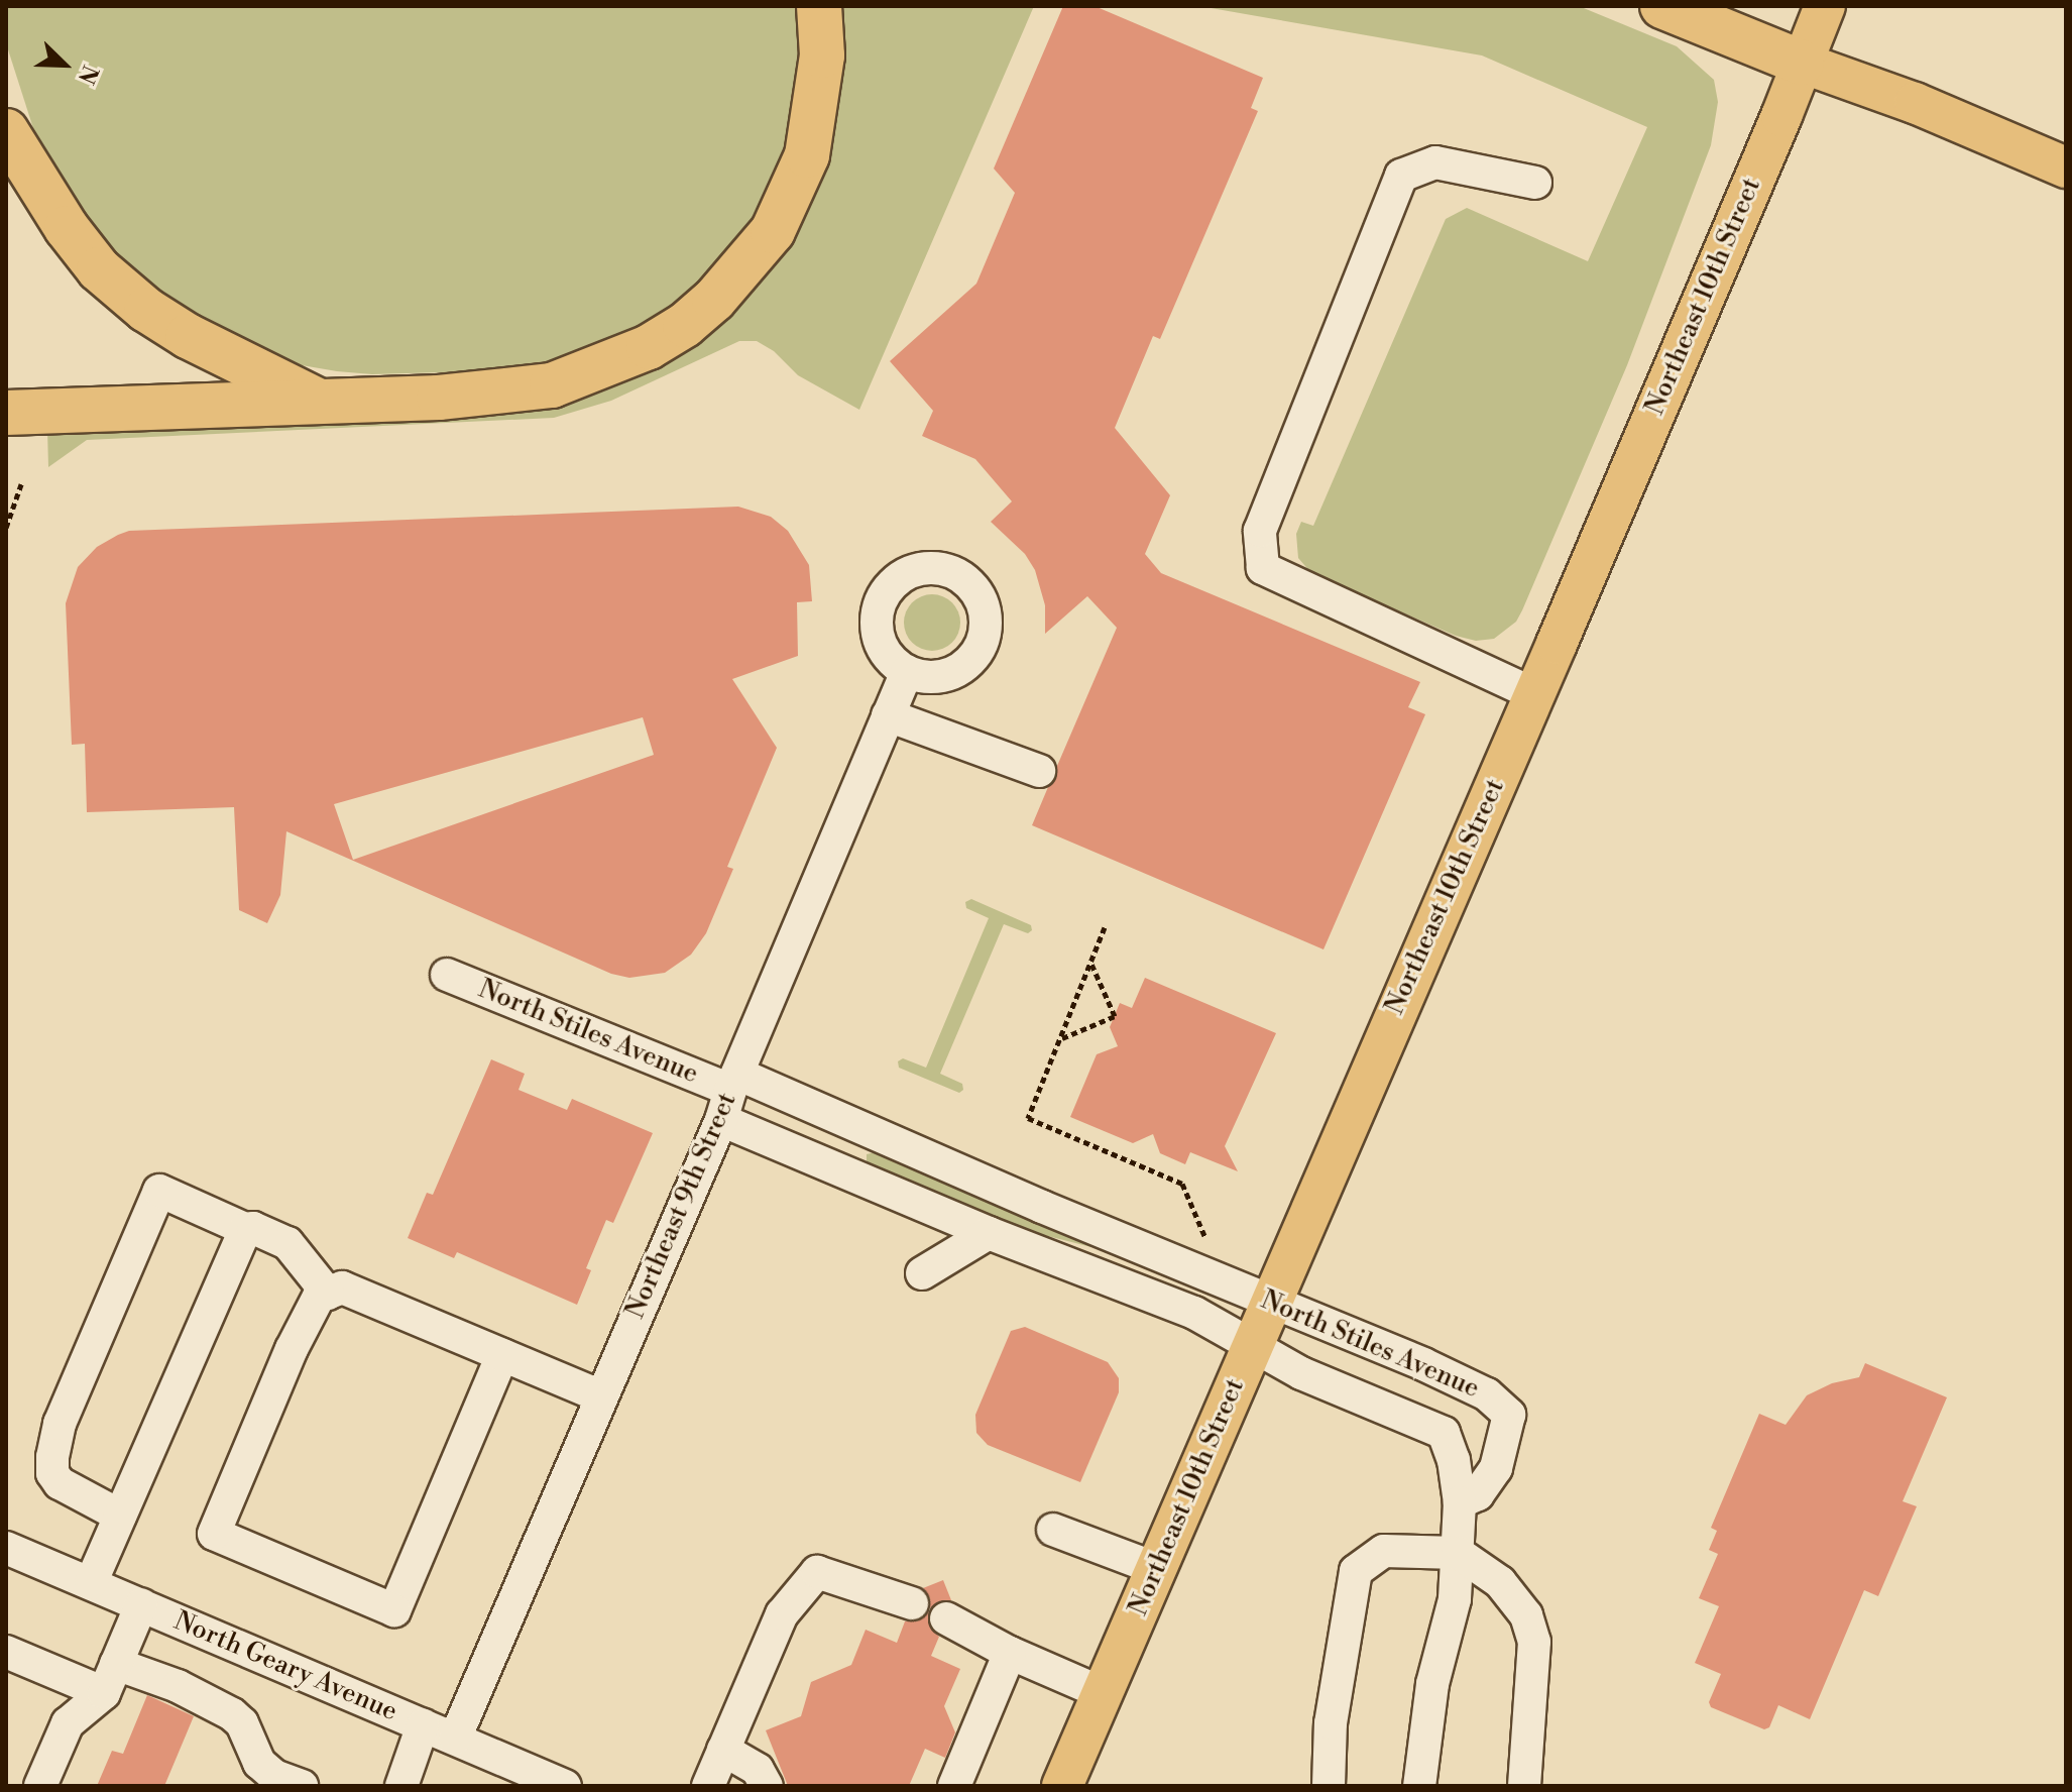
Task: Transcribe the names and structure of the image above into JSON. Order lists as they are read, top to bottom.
{
  "streets": {
    "main road": ["Northeast 10th Street"],
    "street": ["North Stiles Avenue", "Northeast 9th Street", "North Geary Avenue"]
  },
  "crossings": [
    ["Northeast 10th Street", "North Stiles Avenue"],
    ["North Stiles Avenue", "Northeast 9th Street"],
    ["Northeast 9th Street", "North Geary Avenue"]
  ],
  "north": "bottom right"
}
